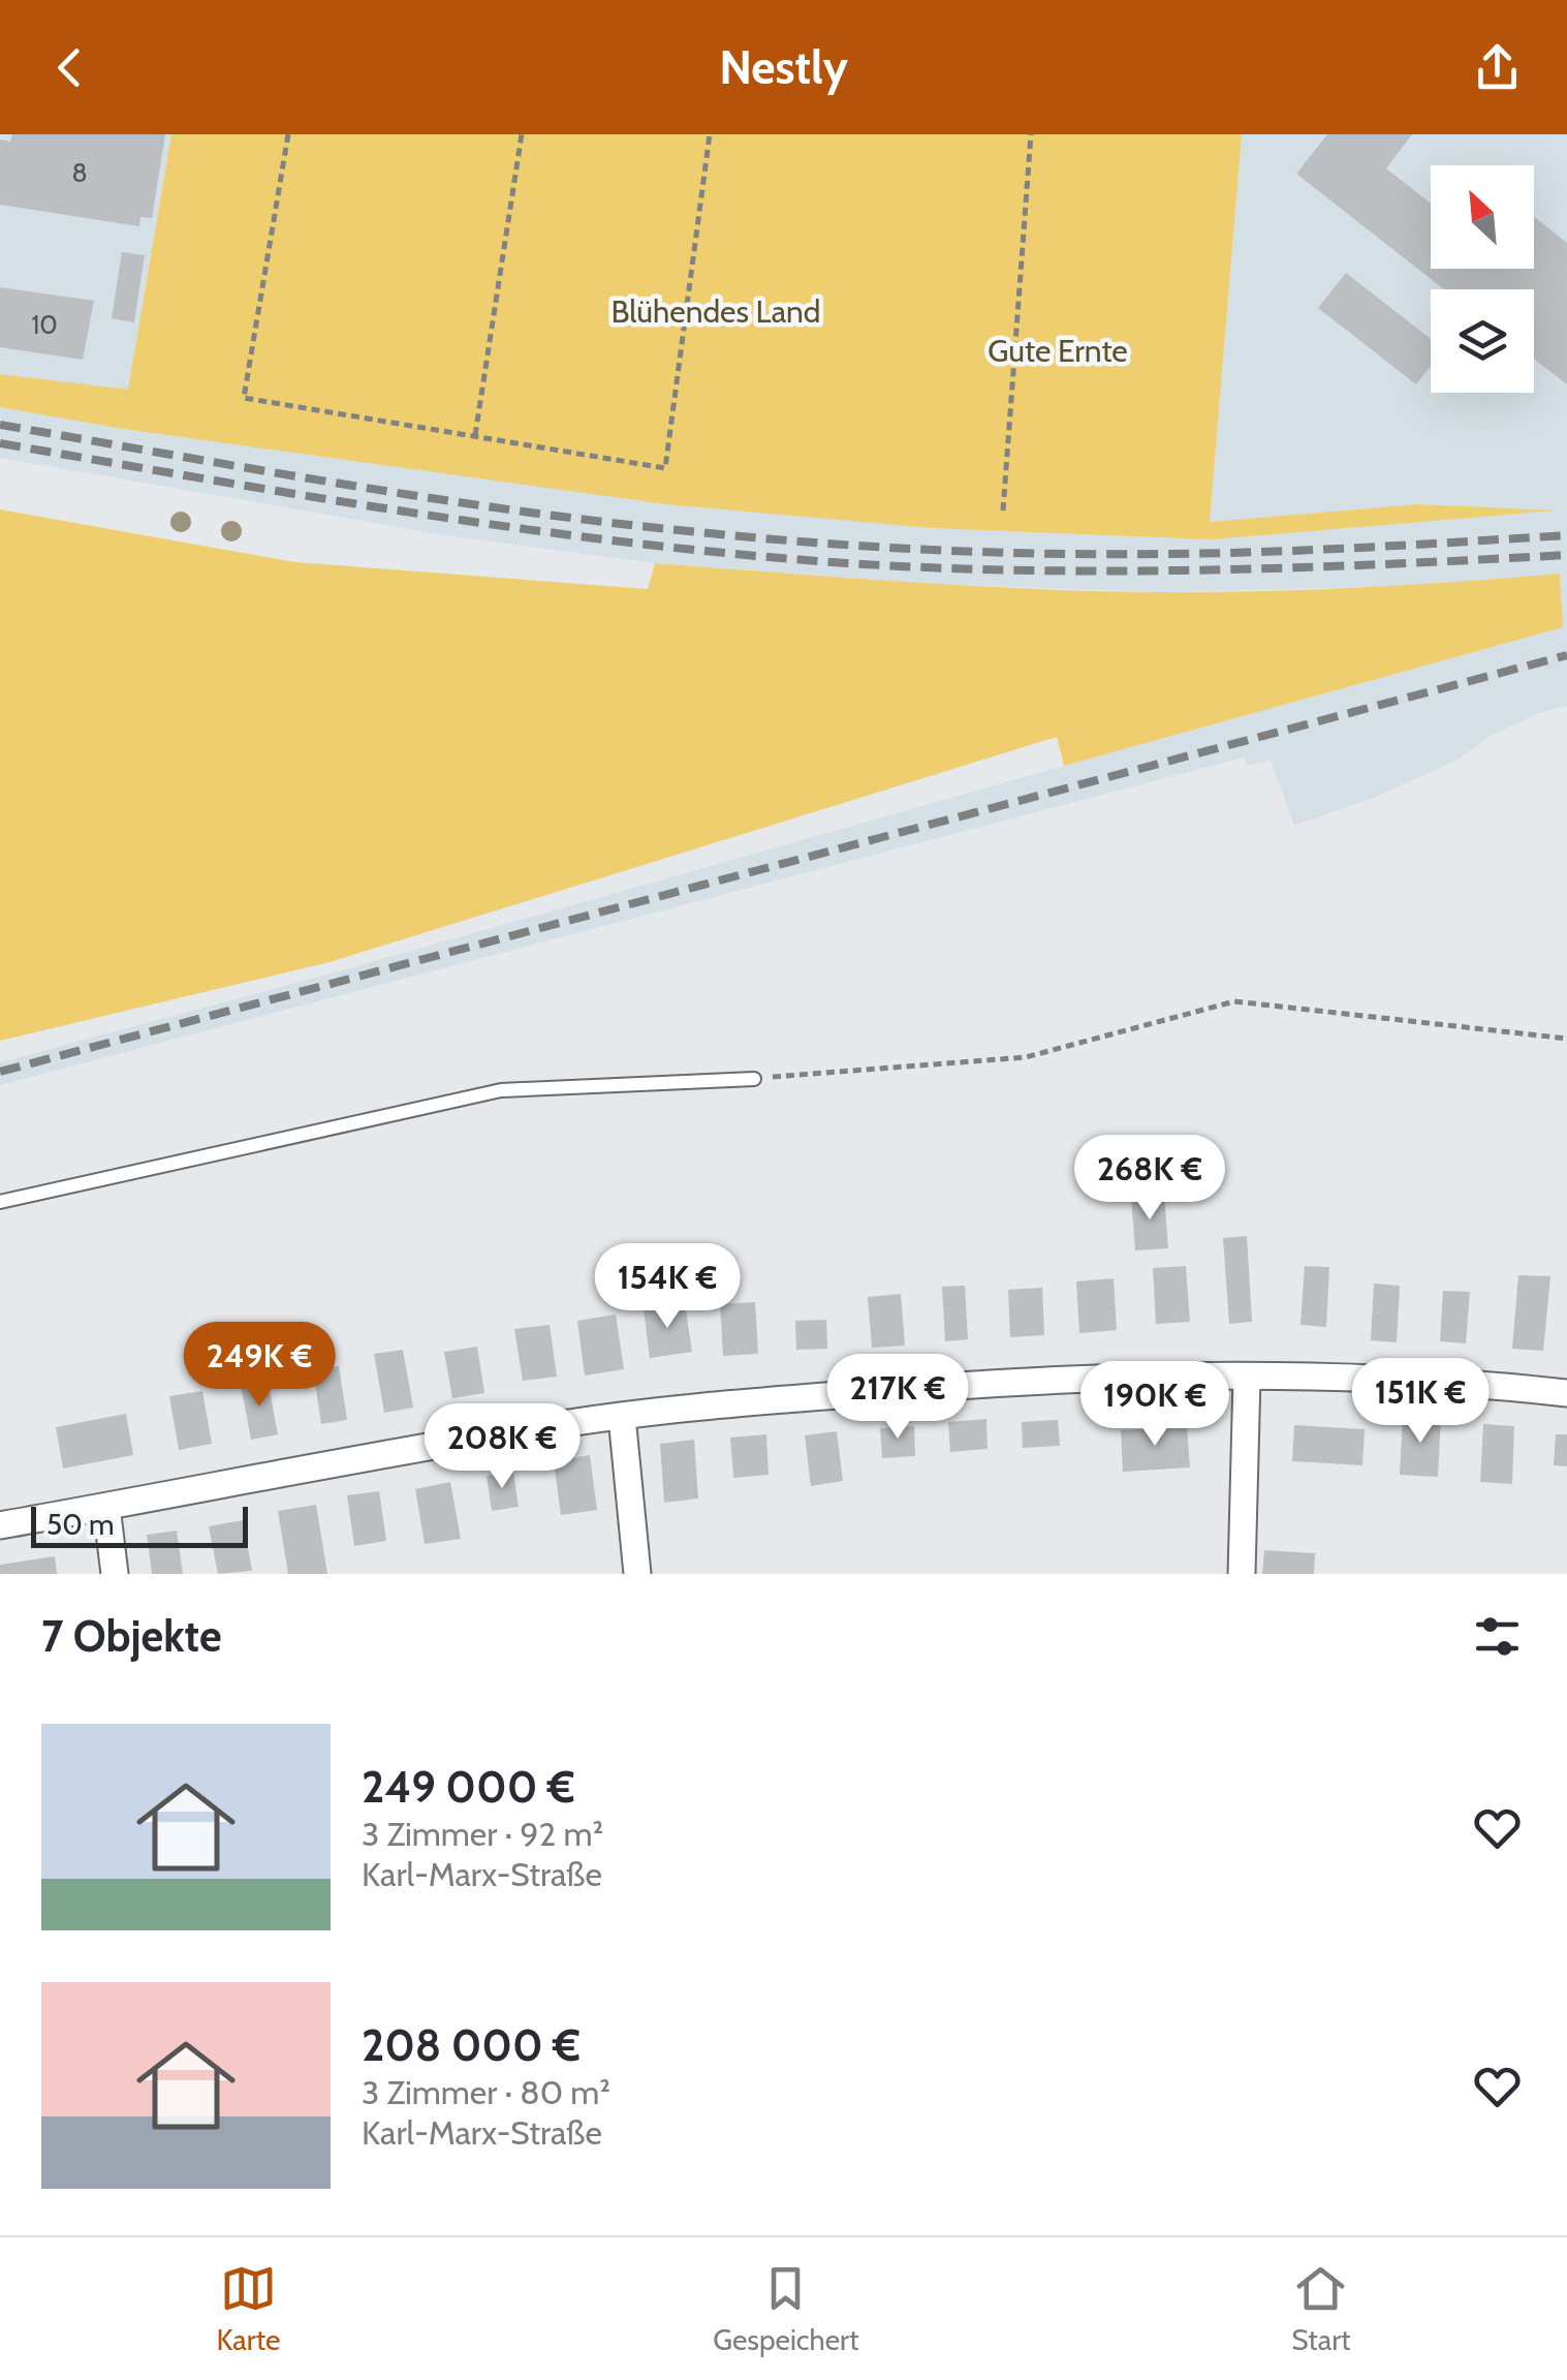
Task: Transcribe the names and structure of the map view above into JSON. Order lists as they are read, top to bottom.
{
  "parks": ["Blühendes Land", "Gute Ernte"],
  "house_numbers": ["8", "10"],
  "scale_bar": "50 m",
  "north": "top left",
  "page": {
    "header": "Nestly",
    "price": [
      "268K €",
      "154K €",
      "249K €",
      "217K €",
      "151K €",
      "190K €",
      "208K €"
    ],
    "scale": "50 m",
    "heading": "7 Objekte",
    "list": [
      {
        "name": "249 000 €",
        "note": "3 Zimmer · 92 m² · Karl-Marx-Straße"
      },
      {
        "name": "208 000 €",
        "note": "3 Zimmer · 80 m² · Karl-Marx-Straße"
      }
    ],
    "tabs": ["Karte", "Gespeichert", "Start"]
  }
}
